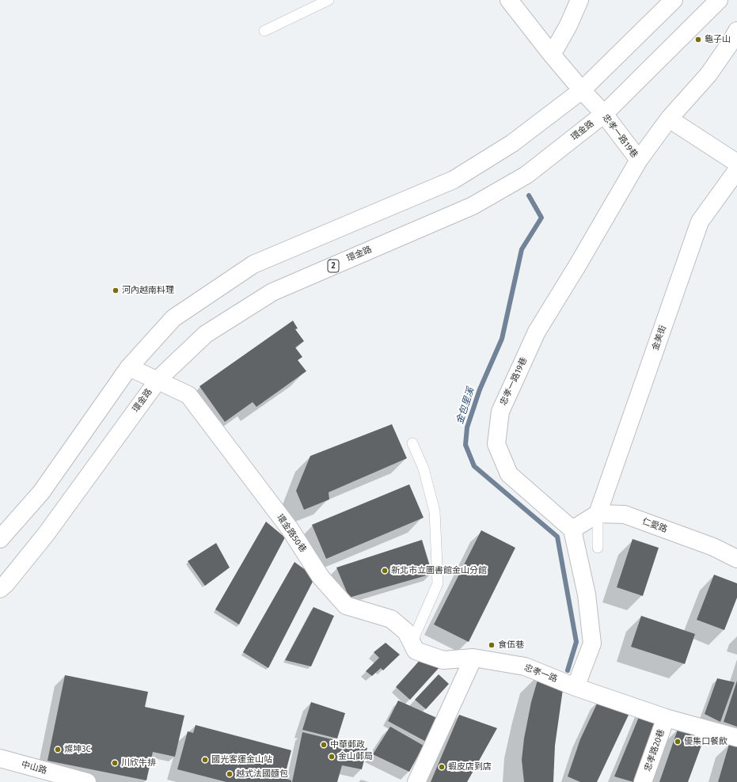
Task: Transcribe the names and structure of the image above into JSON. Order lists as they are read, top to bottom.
{
  "streets": {
    "street": [
      "環金路",
      "忠孝一路19巷",
      "2",
      "金美街",
      "仁愛路",
      "環金路50巷",
      "忠孝一路",
      "忠孝路20巷",
      "中山路"
    ]
  },
  "crossings": [
    ["環金路", "忠孝一路19巷"],
    ["環金路", "環金路50巷"],
    ["金美街", "仁愛路"],
    ["環金路50巷", "忠孝一路"],
    ["忠孝一路", "忠孝路20巷"]
  ],
  "water": ["金包里溪"],
  "places": [
    "龜子山",
    "河內越南料理",
    "新北市立圖書館金山分館",
    "食伍巷",
    "優集口餐飲",
    "中華郵政",
    "燦坤3C",
    "金山郵局",
    "國光客運金山站",
    "川欣牛排",
    "蝦皮店到店",
    "越式法國麵包"
  ]
}
